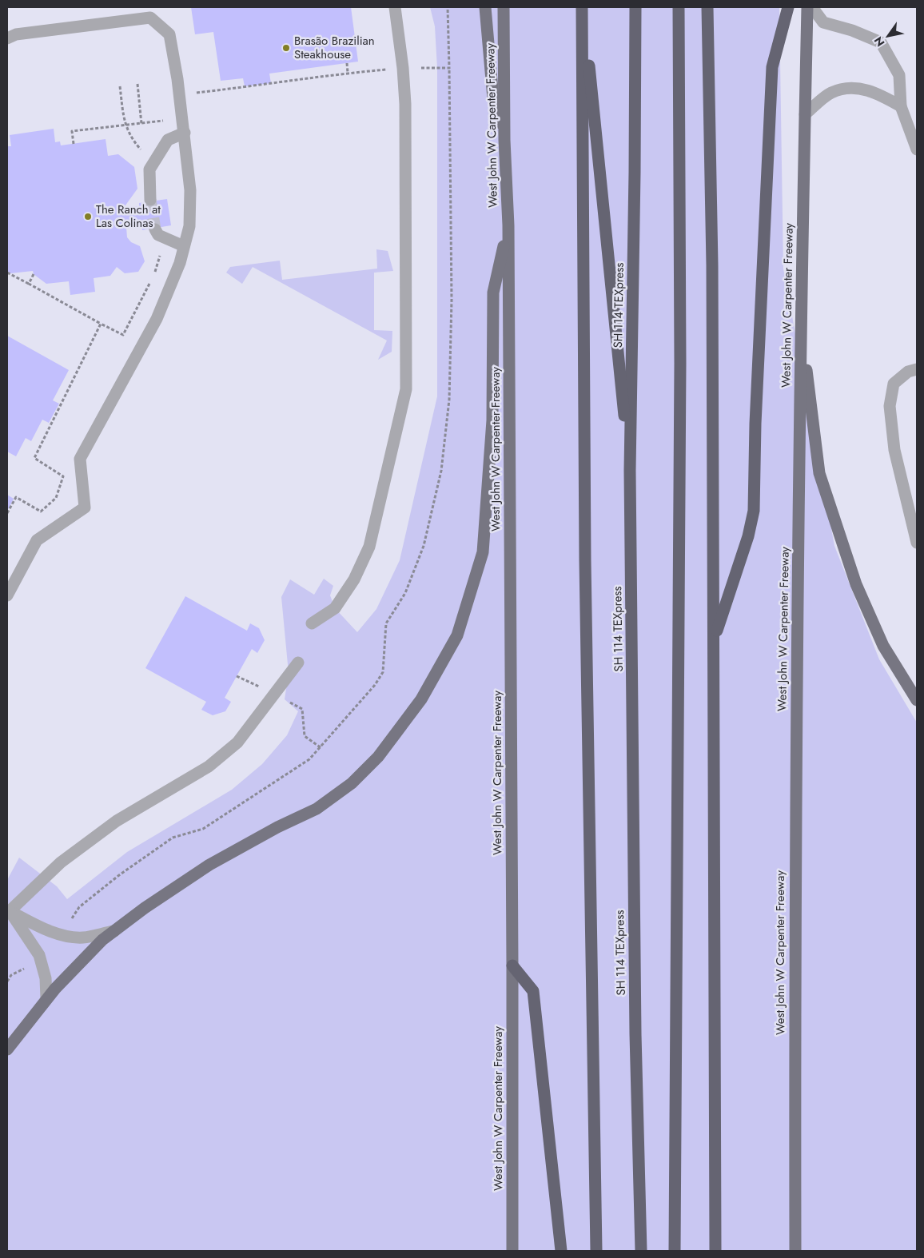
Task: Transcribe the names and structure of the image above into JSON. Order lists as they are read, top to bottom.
{
  "streets": {
    "highway": ["SH 114 TEXpress"],
    "main road": ["West John W Carpenter Freeway"]
  },
  "places": ["Brasão Brazilian Steakhouse", "The Ranch at Las Colinas"],
  "north": "bottom left"
}
